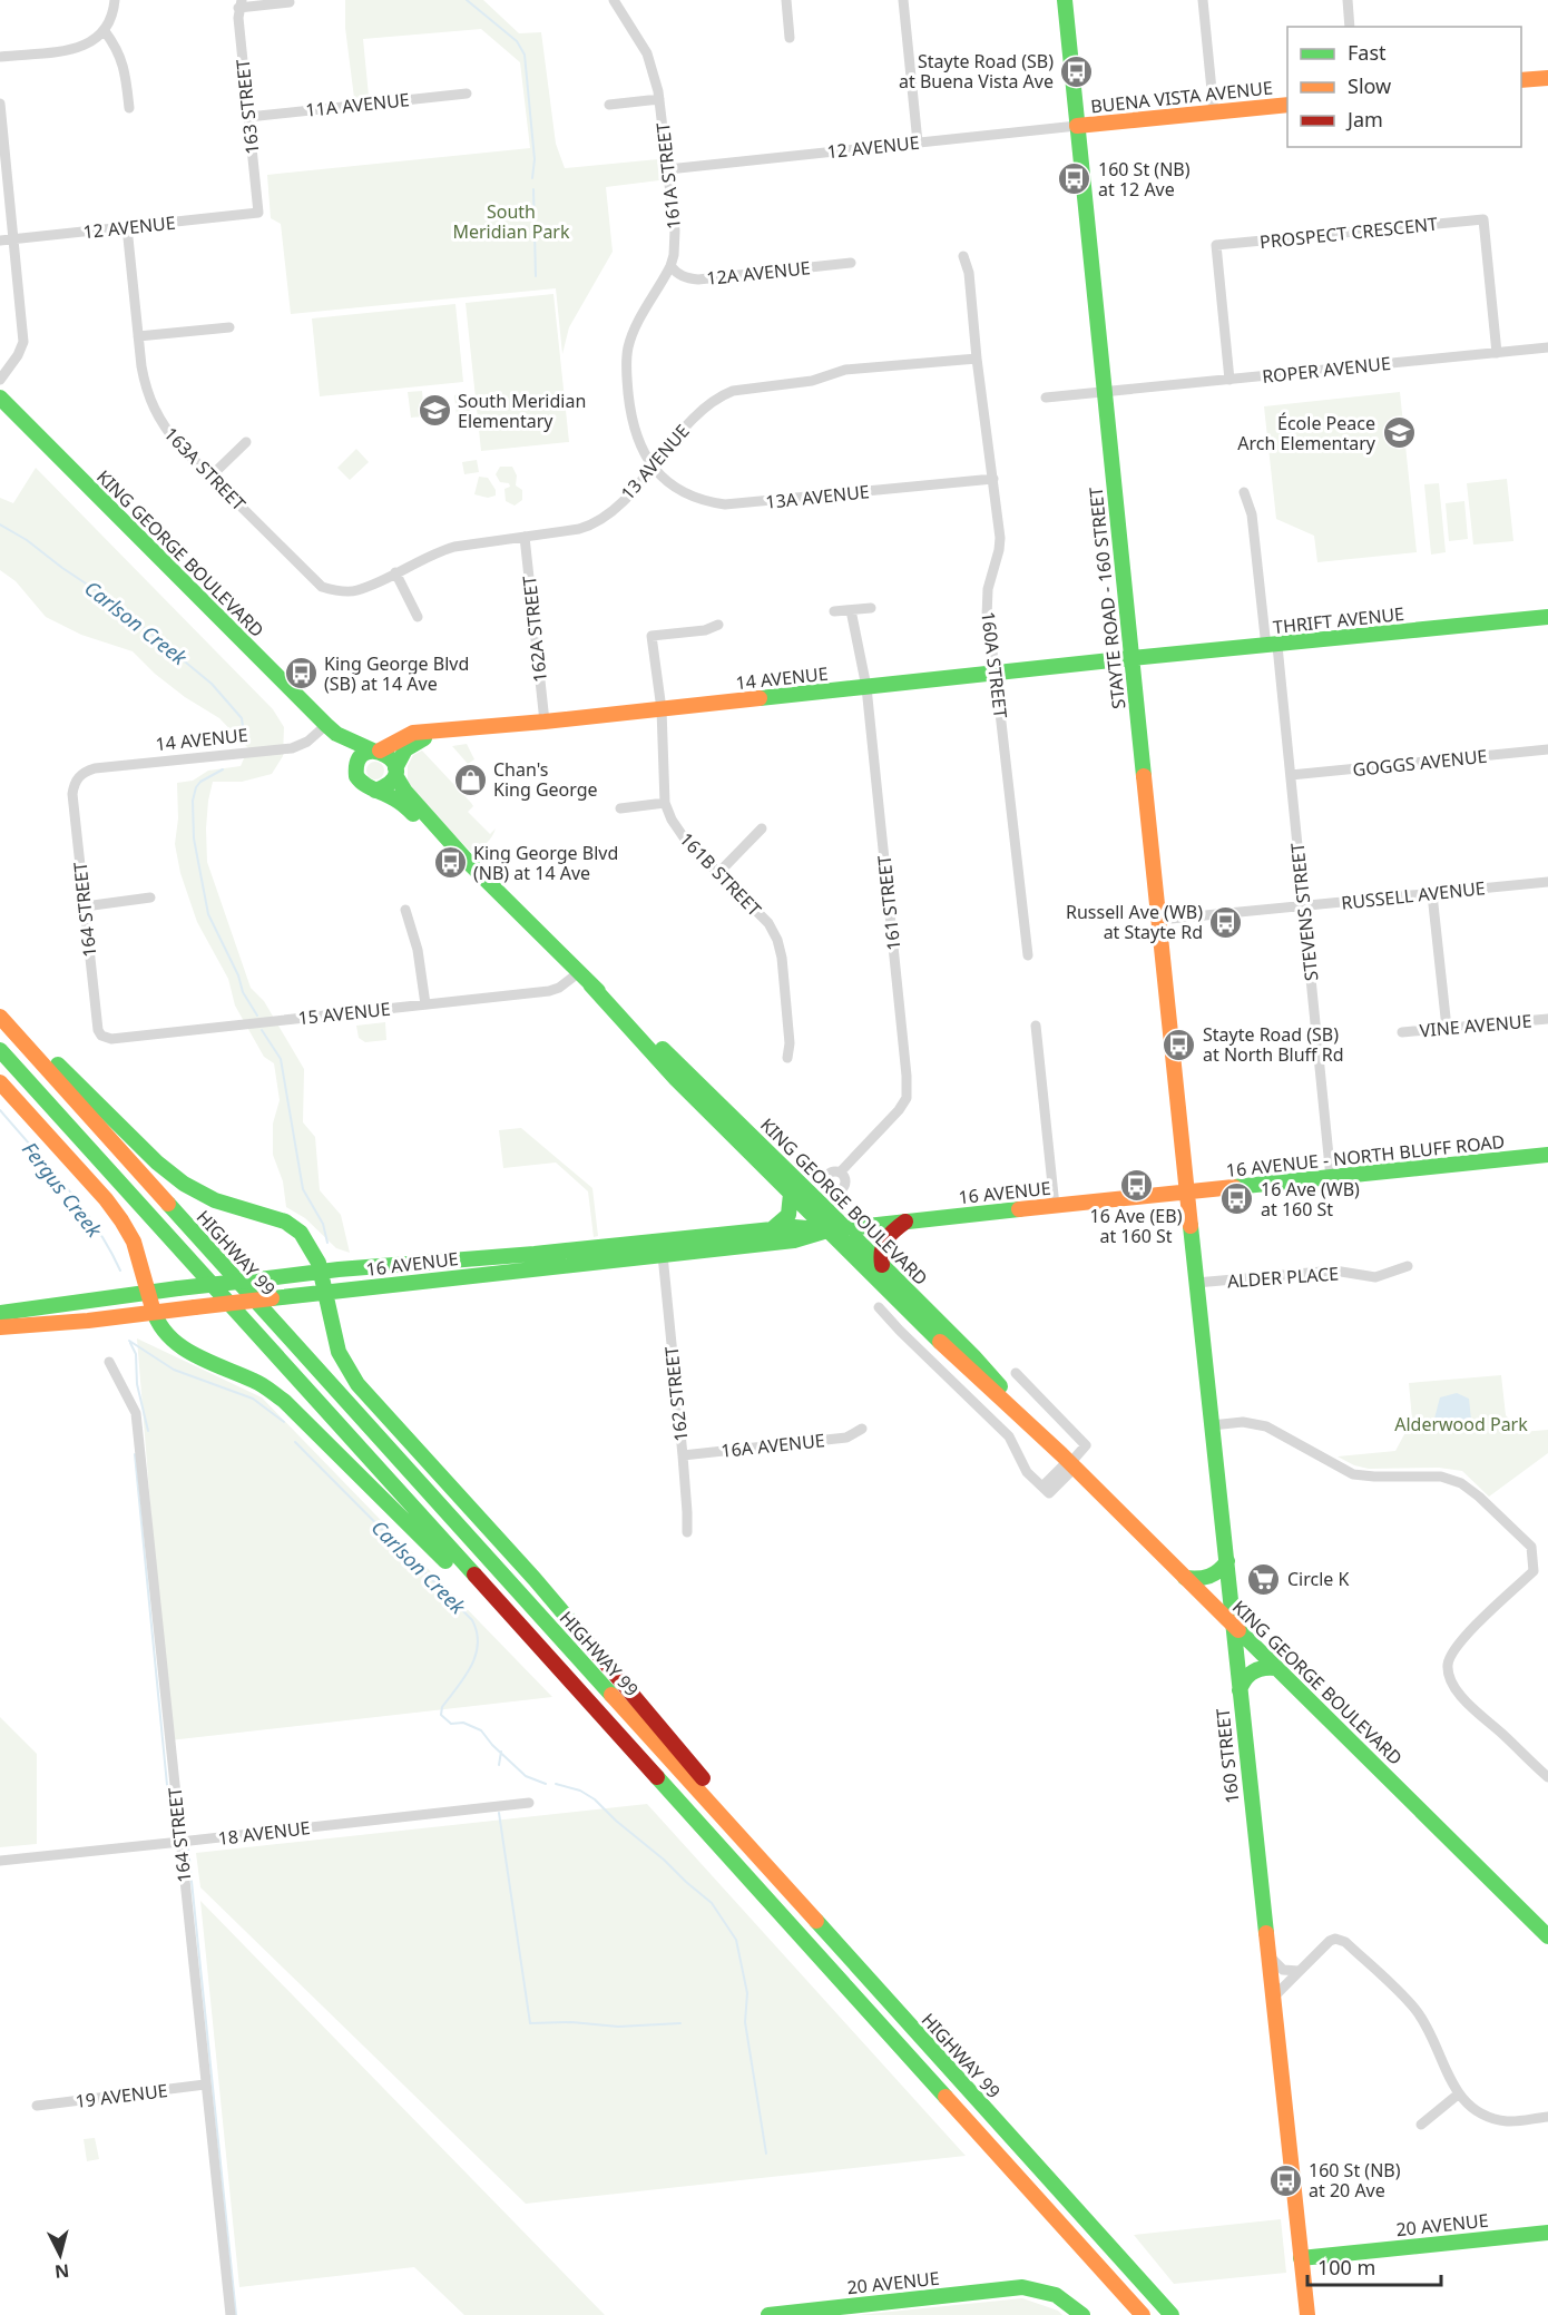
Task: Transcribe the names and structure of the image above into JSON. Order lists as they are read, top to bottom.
{
  "streets": {
    "main road": [
      "BUENA VISTA AVENUE",
      "KING GEORGE BOULEVARD",
      "STAYTE ROAD - 160 STREET",
      "THRIFT AVENUE",
      "14 AVENUE",
      "16 AVENUE - NORTH BLUFF ROAD",
      "16 AVENUE",
      "HIGHWAY 99",
      "160 STREET",
      "20 AVENUE"
    ],
    "street": [
      "11A AVENUE",
      "163 STREET",
      "12 AVENUE",
      "161A STREET",
      "PROSPECT CRESCENT",
      "12A AVENUE",
      "ROPER AVENUE",
      "13 AVENUE",
      "163A STREET",
      "13A AVENUE",
      "162A STREET",
      "160A STREET",
      "GOGGS AVENUE",
      "161B STREET",
      "RUSSELL AVENUE",
      "161 STREET",
      "164 STREET",
      "STEVENS STREET",
      "15 AVENUE",
      "VINE AVENUE",
      "ALDER PLACE",
      "162 STREET",
      "16A AVENUE",
      "18 AVENUE",
      "19 AVENUE"
    ]
  },
  "crossings": [
    ["BUENA VISTA AVENUE", "12 AVENUE"],
    ["BUENA VISTA AVENUE", "STAYTE ROAD - 160 STREET"],
    ["11A AVENUE", "163 STREET"],
    ["163 STREET", "12 AVENUE"],
    ["12 AVENUE", "161A STREET"],
    ["12 AVENUE", "163A STREET"],
    ["12 AVENUE", "STAYTE ROAD - 160 STREET"],
    ["161A STREET", "12A AVENUE"],
    ["161A STREET", "13 AVENUE"],
    ["161A STREET", "13A AVENUE"],
    ["PROSPECT CRESCENT", "ROPER AVENUE"],
    ["ROPER AVENUE", "STAYTE ROAD - 160 STREET"],
    ["13 AVENUE", "163A STREET"],
    ["13 AVENUE", "13A AVENUE"],
    ["13 AVENUE", "162A STREET"],
    ["13 AVENUE", "160A STREET"],
    ["13A AVENUE", "160A STREET"],
    ["KING GEORGE BOULEVARD", "14 AVENUE"],
    ["KING GEORGE BOULEVARD", "15 AVENUE"],
    ["KING GEORGE BOULEVARD", "16 AVENUE"],
    ["KING GEORGE BOULEVARD", "160 STREET"],
    ["STAYTE ROAD - 160 STREET", "THRIFT AVENUE"],
    ["STAYTE ROAD - 160 STREET", "14 AVENUE"],
    ["STAYTE ROAD - 160 STREET", "RUSSELL AVENUE"],
    ["STAYTE ROAD - 160 STREET", "16 AVENUE - NORTH BLUFF ROAD"],
    ["STAYTE ROAD - 160 STREET", "16 AVENUE"],
    ["STAYTE ROAD - 160 STREET", "160 STREET"],
    ["THRIFT AVENUE", "14 AVENUE"],
    ["THRIFT AVENUE", "STEVENS STREET"],
    ["162A STREET", "14 AVENUE"],
    ["160A STREET", "14 AVENUE"],
    ["14 AVENUE", "161B STREET"],
    ["14 AVENUE", "161 STREET"],
    ["14 AVENUE", "164 STREET"],
    ["GOGGS AVENUE", "STEVENS STREET"],
    ["RUSSELL AVENUE", "STEVENS STREET"],
    ["164 STREET", "15 AVENUE"],
    ["164 STREET", "18 AVENUE"],
    ["164 STREET", "19 AVENUE"],
    ["STEVENS STREET", "16 AVENUE - NORTH BLUFF ROAD"],
    ["16 AVENUE - NORTH BLUFF ROAD", "16 AVENUE"],
    ["16 AVENUE - NORTH BLUFF ROAD", "160 STREET"],
    ["16 AVENUE", "162 STREET"],
    ["16 AVENUE", "160 STREET"],
    ["ALDER PLACE", "160 STREET"],
    ["162 STREET", "16A AVENUE"],
    ["160 STREET", "20 AVENUE"]
  ],
  "water": ["Carlson Creek", "Fergus Creek"],
  "parks": ["South Meridian Park", "Alderwood Park"],
  "places": {
    "bus stop": [
      "Stayte Road (SB) at Buena Vista Ave",
      "160 St (NB) at 12 Ave",
      "King George Blvd (SB) at 14 Ave",
      "King George Blvd (NB) at 14 Ave",
      "Russell Ave (WB) at Stayte Rd",
      "Stayte Road (SB) at North Bluff Rd",
      "16 Ave (EB) at 160 St",
      "16 Ave (WB) at 160 St",
      "160 St (NB) at 20 Ave"
    ],
    "school or university": ["South Meridian Elementary", "École Peace Arch Elementary"],
    "shop": ["Chan's King George"],
    "supermarket": ["Circle K"]
  },
  "legend": ["Fast", "Slow", "Jam"],
  "scale_bar": "100 m",
  "north": "bottom"
}
